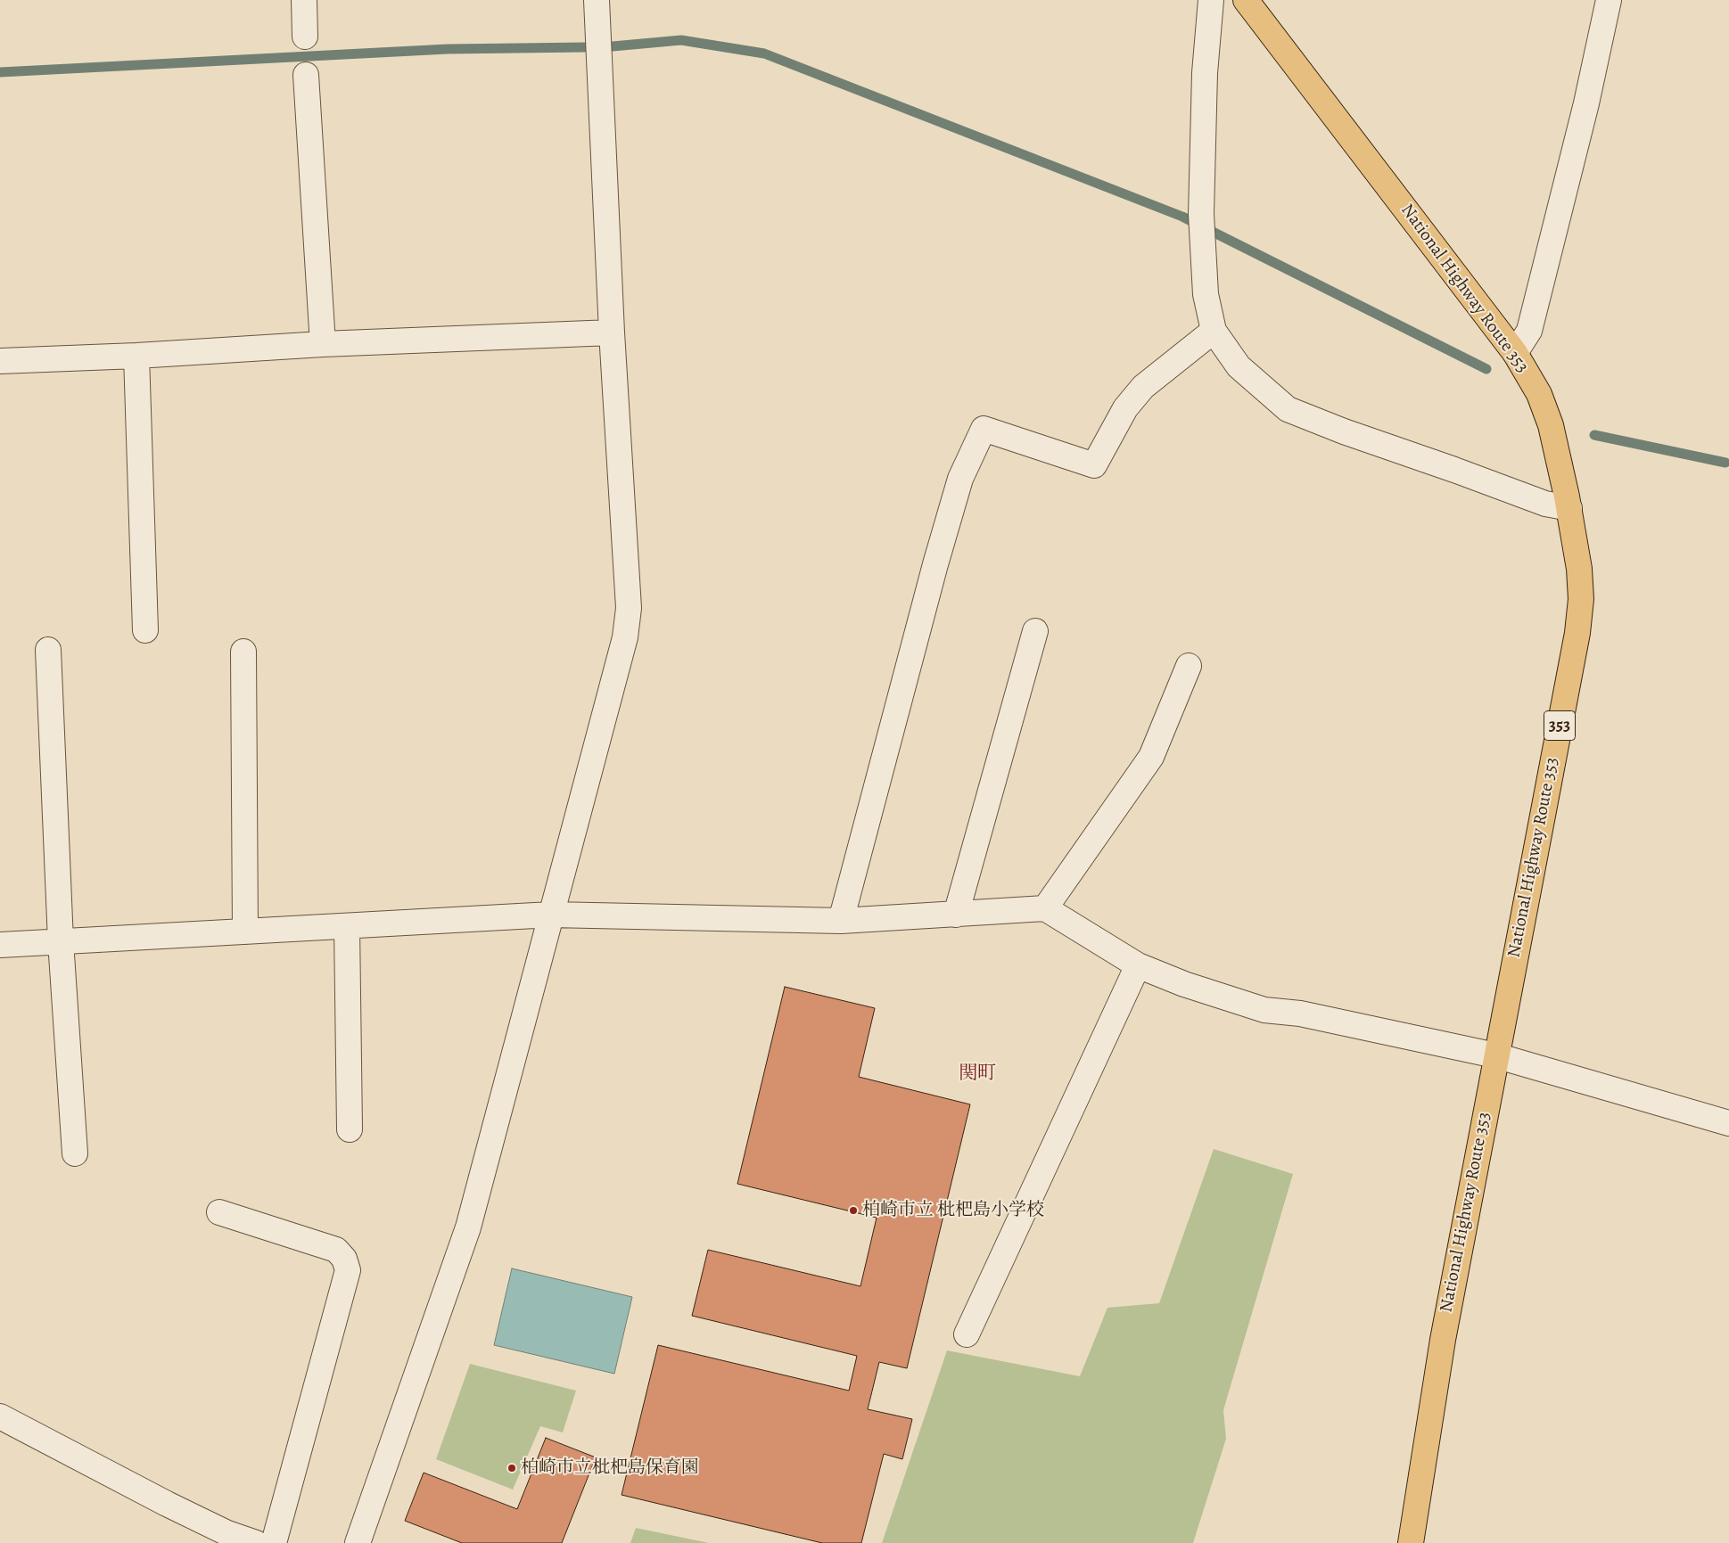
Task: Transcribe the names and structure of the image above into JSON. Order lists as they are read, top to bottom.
{
  "streets": {
    "highway": ["National Highway Route 353", "353"]
  },
  "districts": ["関町"],
  "places": ["柏崎市立 枇杷島小学校", "柏崎市立枇杷島保育園"]
}
